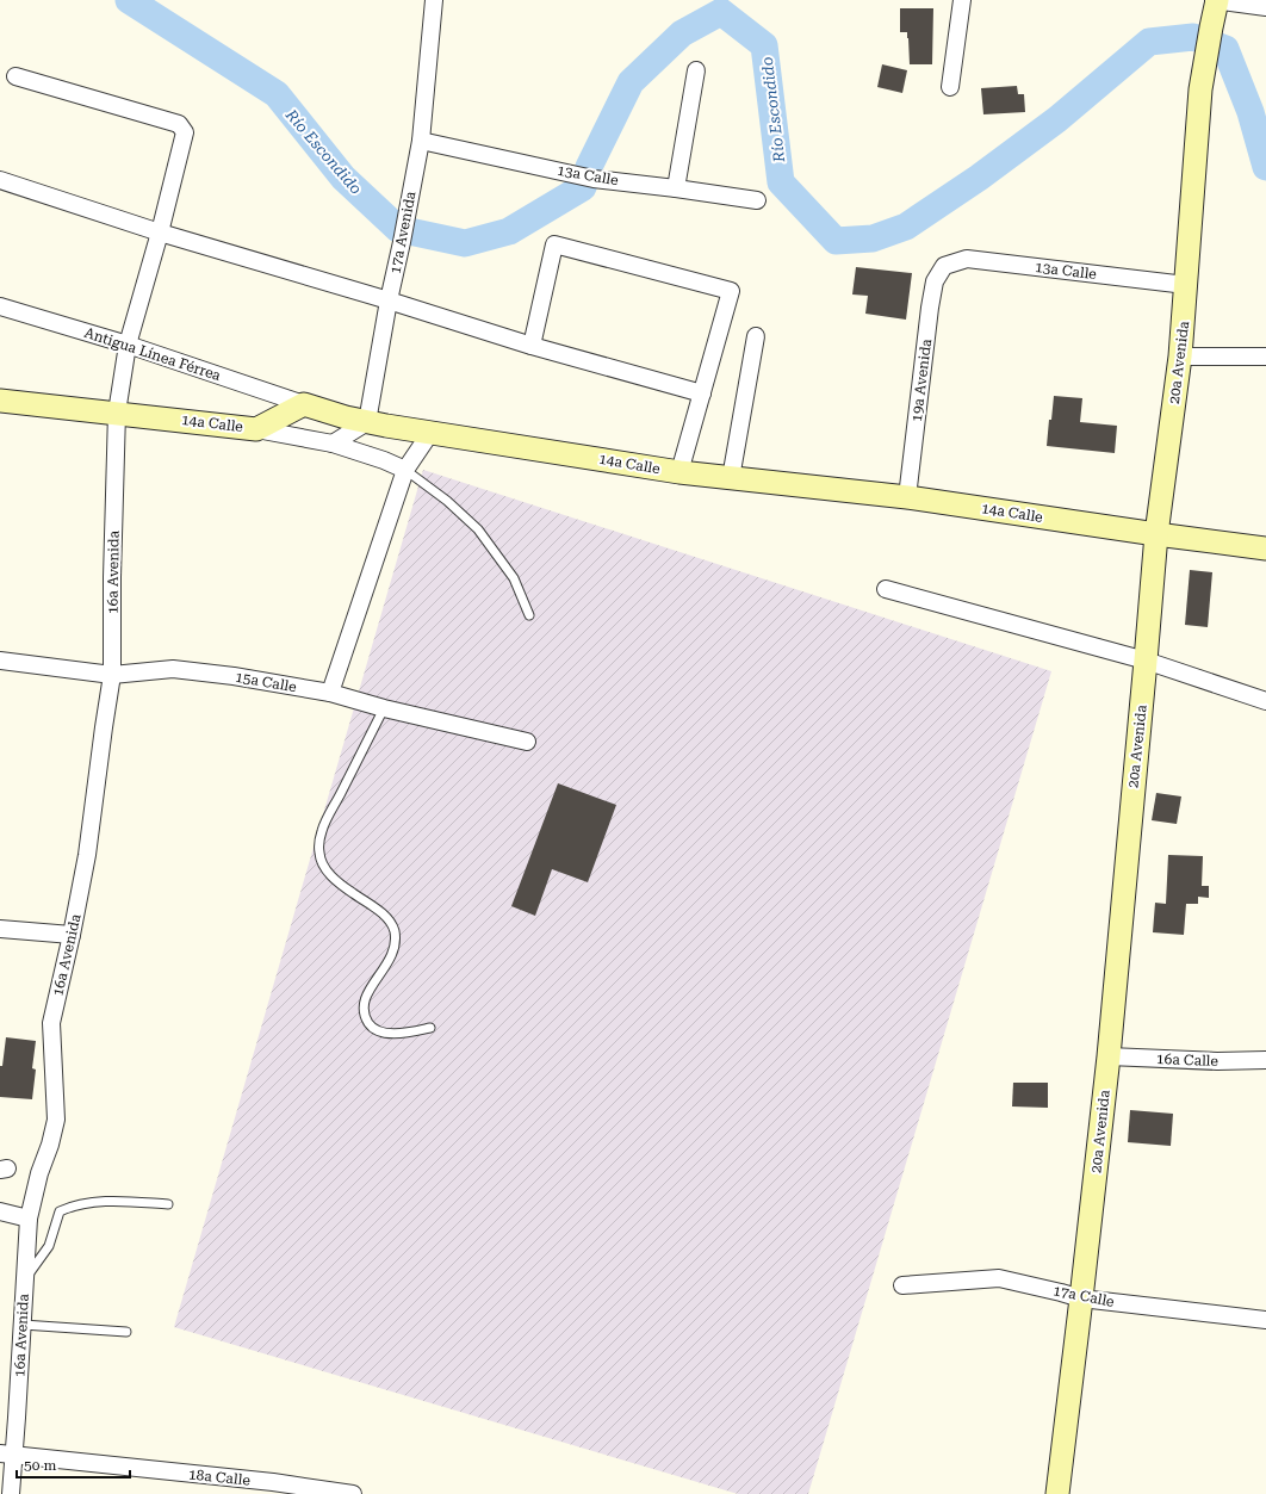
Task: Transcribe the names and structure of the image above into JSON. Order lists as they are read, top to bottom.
{
  "streets": {
    "street": [
      "13a Calle",
      "17a Avenida",
      "Antigua Línea Férrea",
      "20a Avenida",
      "19a Avenida",
      "14a Calle",
      "16a Avenida",
      "15a Calle",
      "16a Calle",
      "17a Calle",
      "18a Calle"
    ]
  },
  "crossings": [
    ["13a Calle", "17a Avenida"],
    ["13a Calle", "20a Avenida"],
    ["13a Calle", "19a Avenida"],
    ["17a Avenida", "14a Calle"],
    ["Antigua Línea Férrea", "14a Calle"],
    ["Antigua Línea Férrea", "16a Avenida"],
    ["20a Avenida", "14a Calle"],
    ["20a Avenida", "16a Calle"],
    ["20a Avenida", "17a Calle"],
    ["19a Avenida", "14a Calle"],
    ["14a Calle", "16a Avenida"],
    ["16a Avenida", "15a Calle"],
    ["16a Avenida", "18a Calle"]
  ],
  "water": ["Río Escondido"],
  "scale_bar": "50 m"
}
